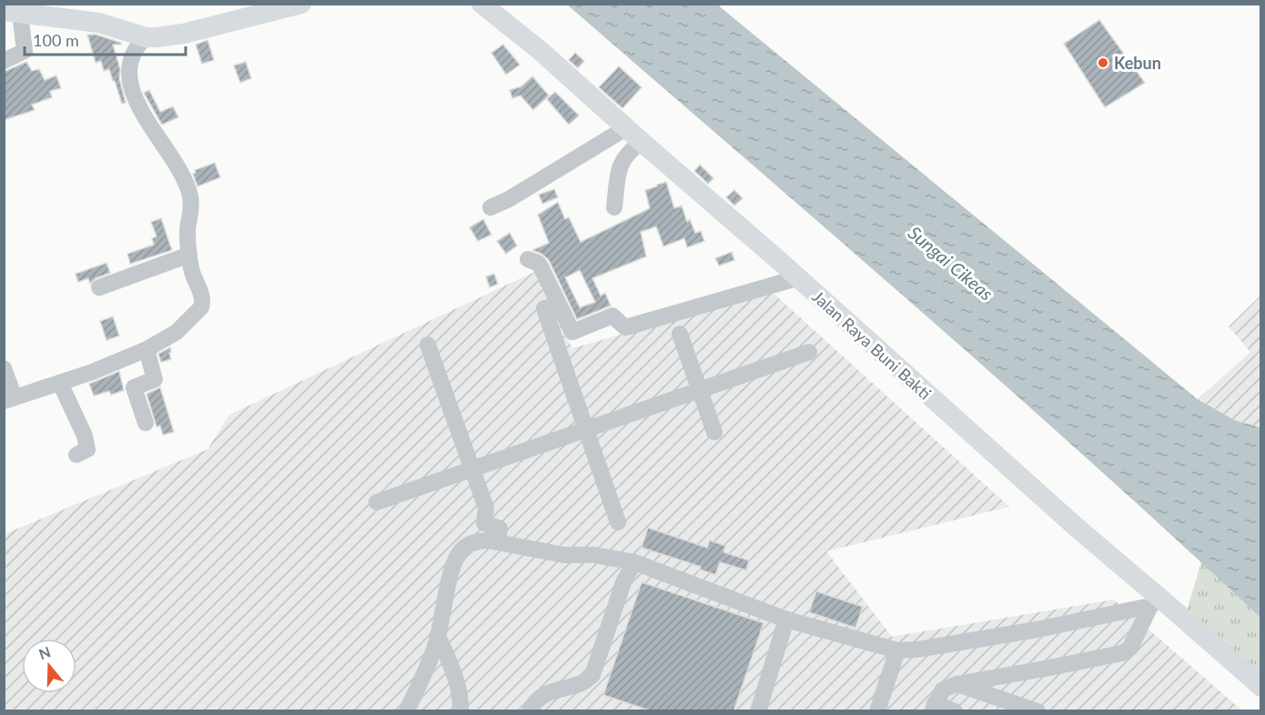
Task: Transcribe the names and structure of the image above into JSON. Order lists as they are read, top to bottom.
{
  "streets": {
    "main road": ["Jalan Raya Buni Bakti"]
  },
  "water": ["Sungai Cikeas"],
  "places": ["Kebun"],
  "scale_bar": "100 m",
  "north": "top"
}
